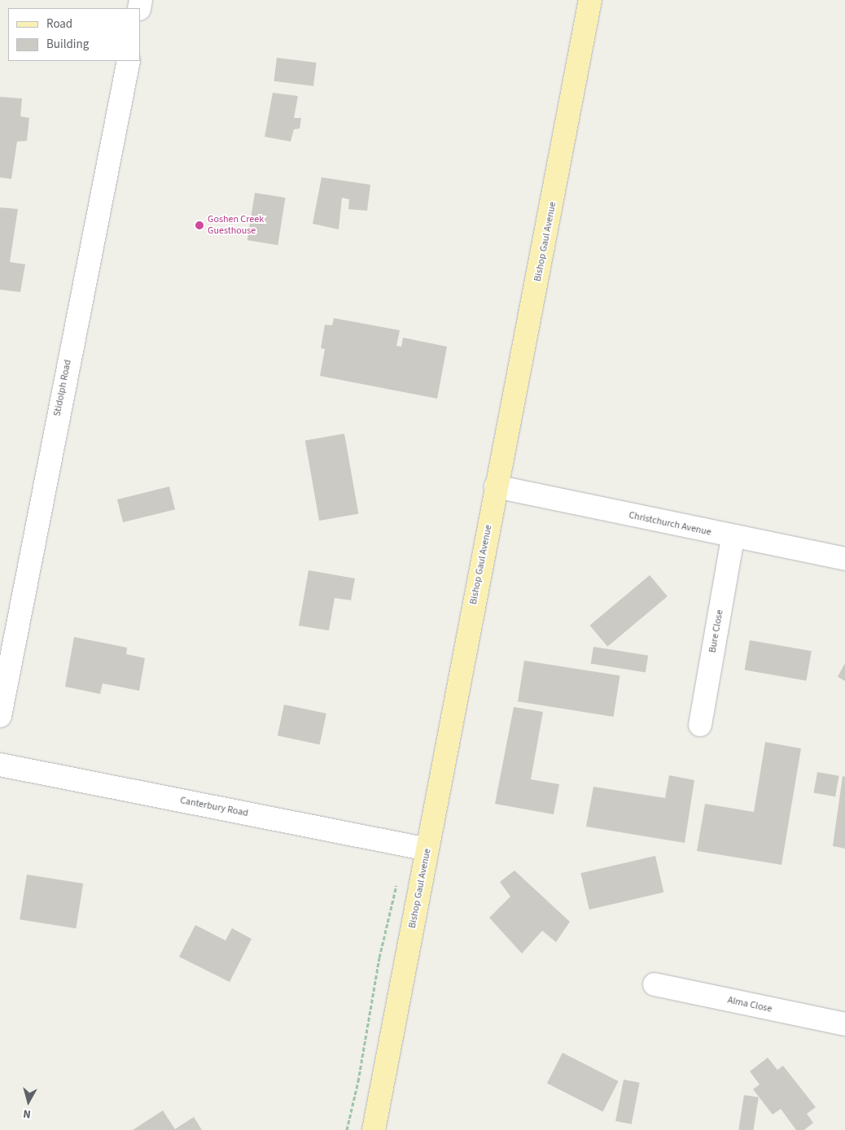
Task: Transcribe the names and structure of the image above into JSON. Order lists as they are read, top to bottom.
{
  "streets": {
    "main road": ["Bishop Gaul Avenue"],
    "street": [
      "Stidolph Road",
      "Christchurch Avenue",
      "Bure Close",
      "Canterbury Road",
      "Alma Close"
    ]
  },
  "crossings": [
    ["Bishop Gaul Avenue", "Christchurch Avenue"],
    ["Bishop Gaul Avenue", "Canterbury Road"],
    ["Christchurch Avenue", "Bure Close"]
  ],
  "places": ["Goshen Creek Guesthouse"],
  "legend": ["Road", "Building"],
  "north": "bottom"
}
